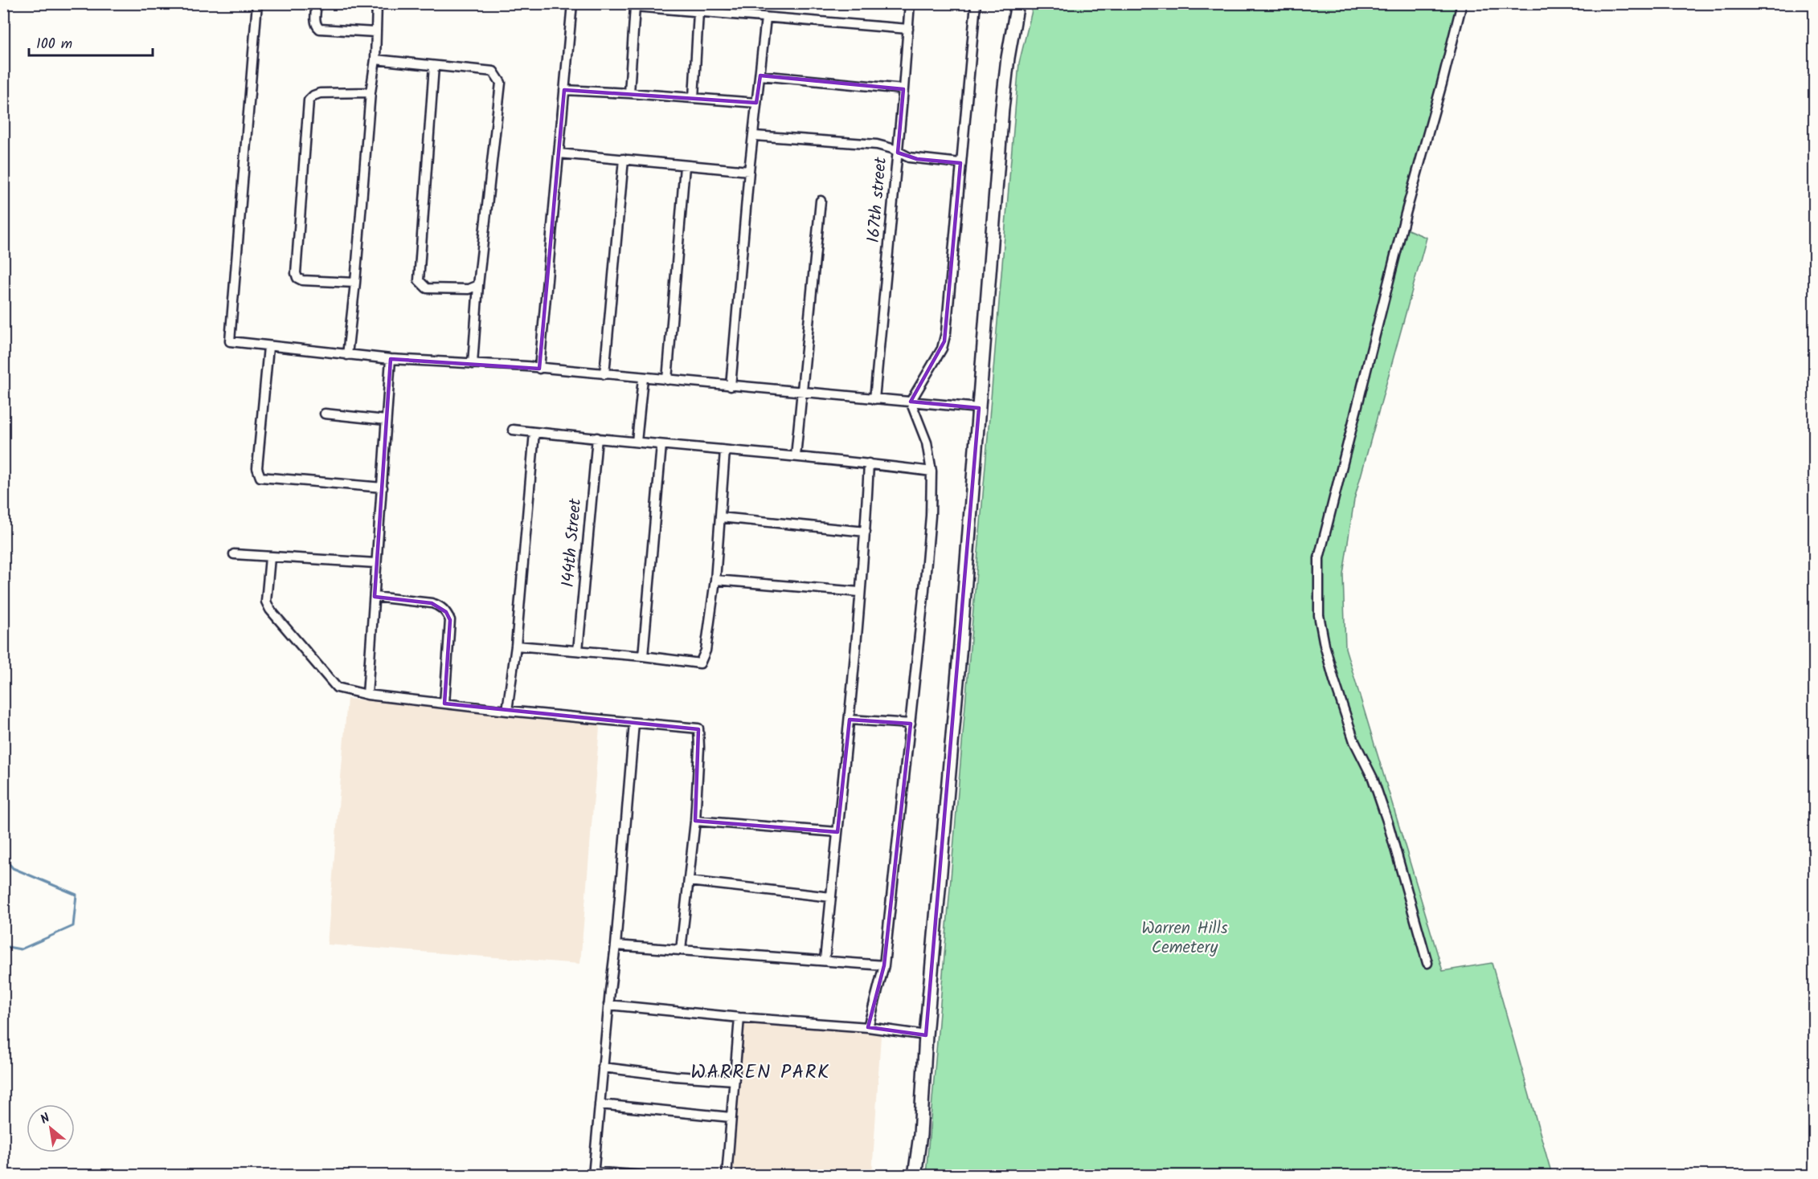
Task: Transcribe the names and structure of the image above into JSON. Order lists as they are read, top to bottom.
{
  "streets": {
    "street": ["167th street", "144th Street"]
  },
  "districts": ["WARREN PARK"],
  "parks": ["Warren Hills Cemetery"],
  "scale_bar": "100 m",
  "north": "top left"
}
